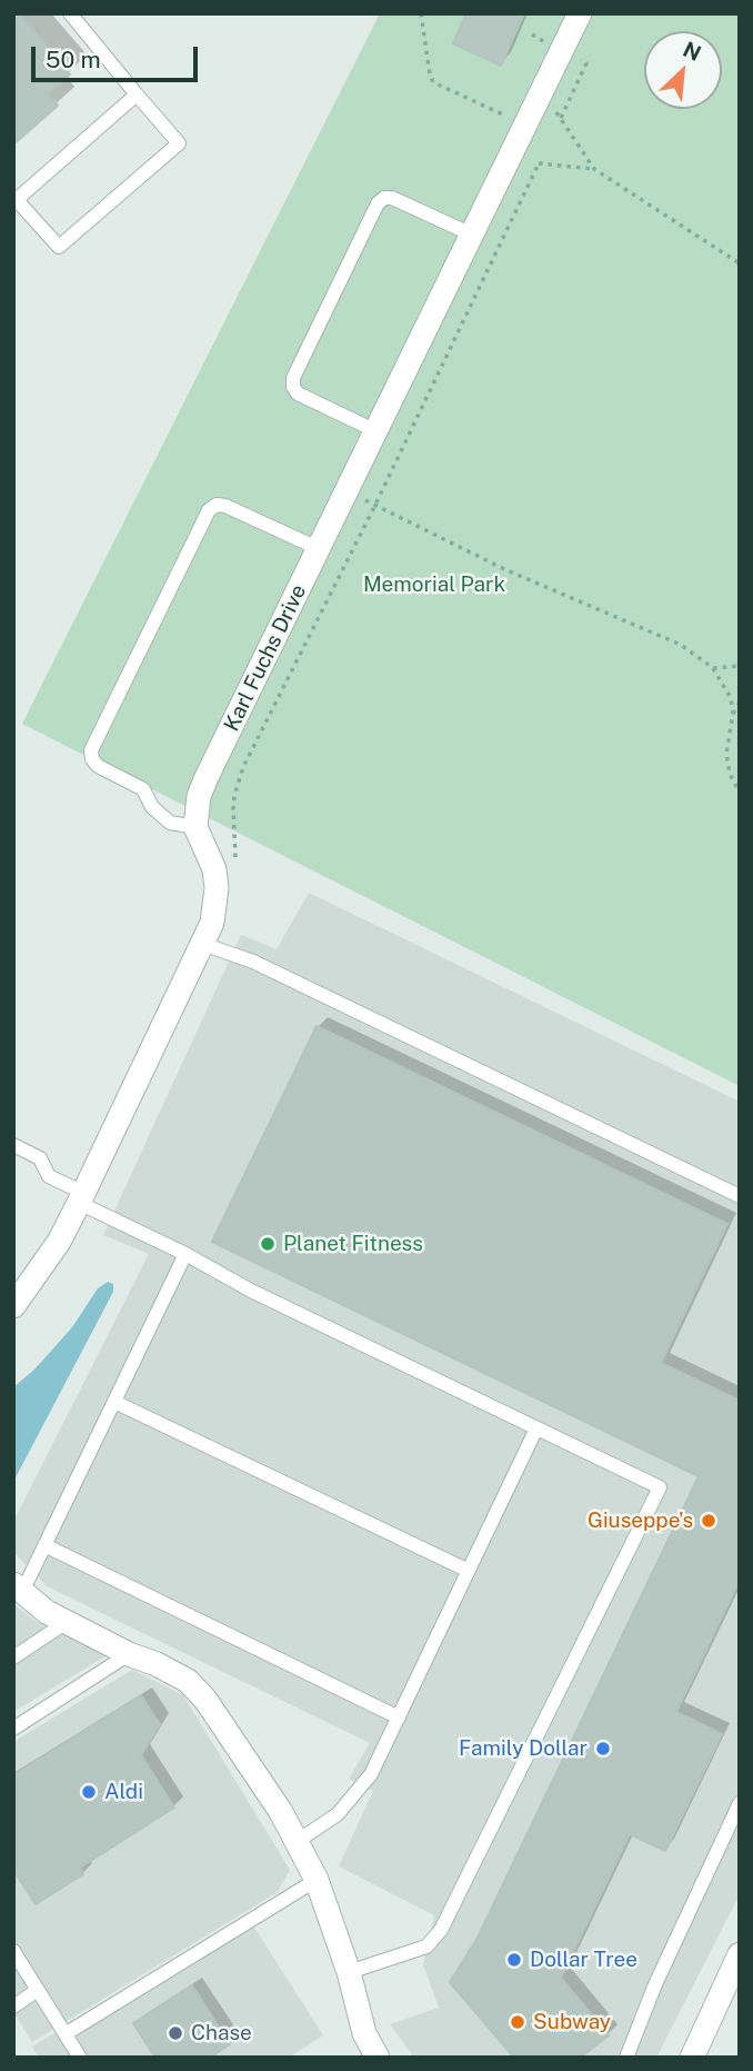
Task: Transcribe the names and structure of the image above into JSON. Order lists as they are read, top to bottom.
{
  "streets": {
    "street": ["Karl Fuchs Drive"]
  },
  "parks": ["Memorial Park"],
  "places": [
    "Planet Fitness",
    "Giuseppe's",
    "Family Dollar",
    "Aldi",
    "Dollar Tree",
    "Subway",
    "Chase"
  ],
  "scale_bar": "50 m",
  "north": "top right"
}
